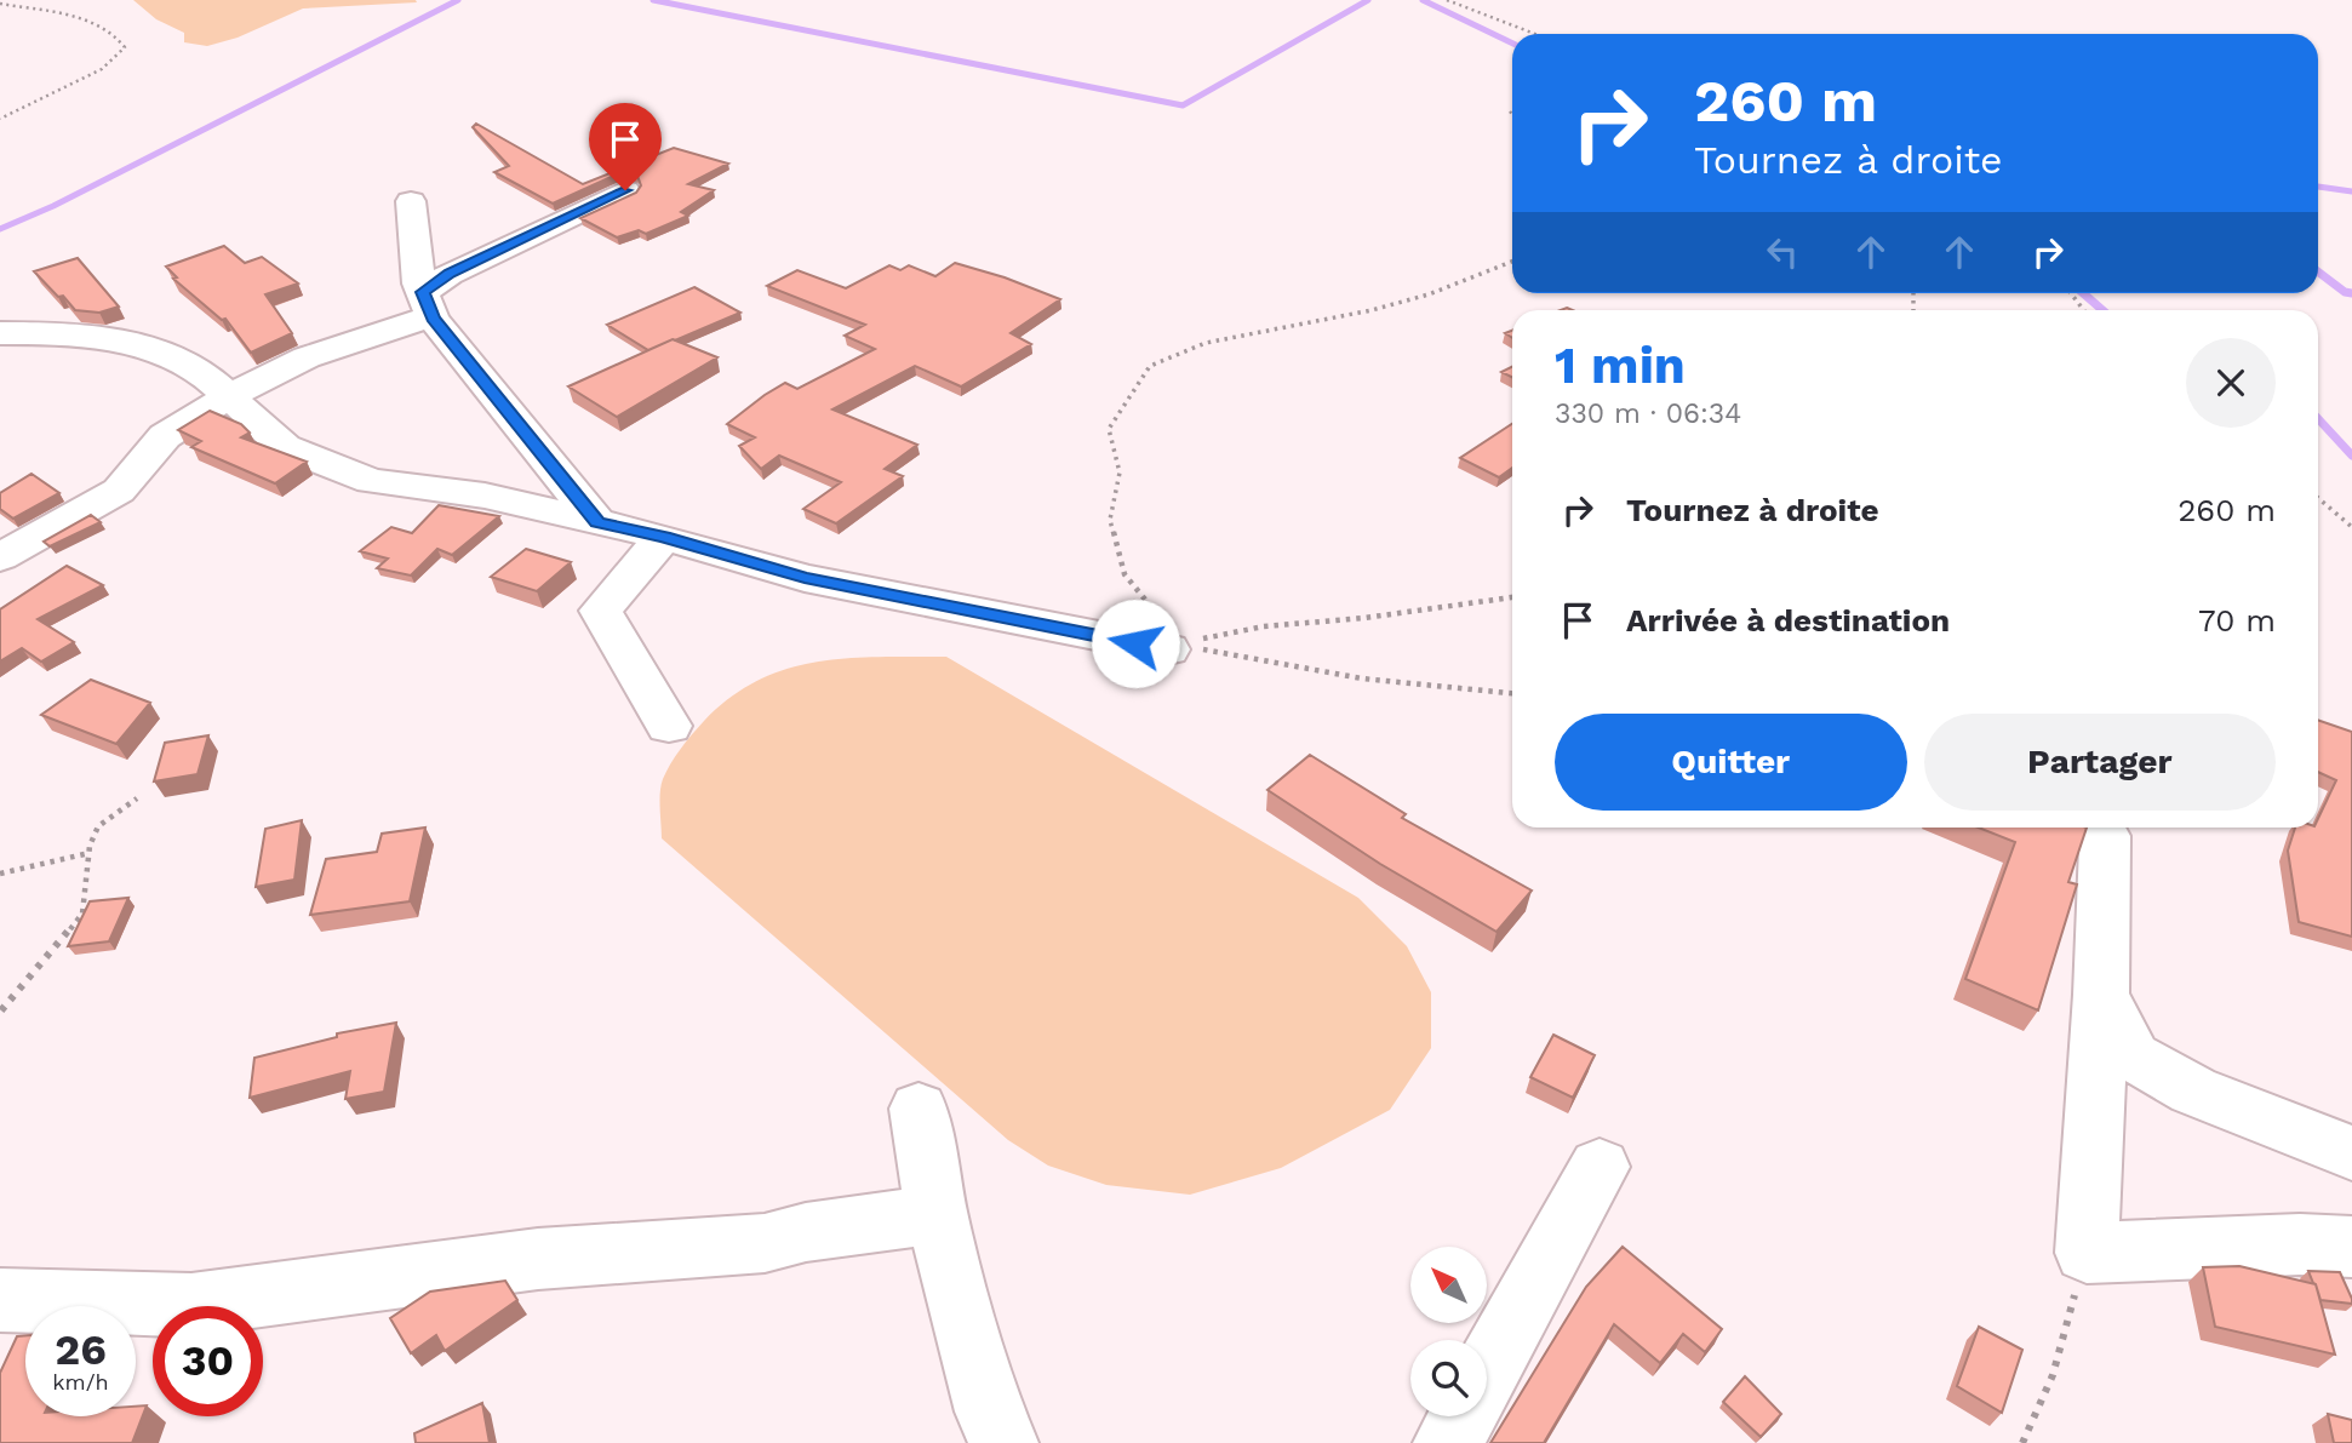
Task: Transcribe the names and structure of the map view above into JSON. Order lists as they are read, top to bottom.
{
  "north": "top left",
  "page": {
    "turn": ["260 m", "Tournez à droite"],
    "heading": ["1 min", "330 m · 06:34"],
    "list": [
      {
        "name": "Tournez à droite",
        "value": "260 m"
      },
      {
        "name": "Arrivée à destination",
        "value": "70 m"
      }
    ],
    "buttons": ["Quitter", "Partager"],
    "speed": "26 km/h",
    "limit": "30"
  }
}
